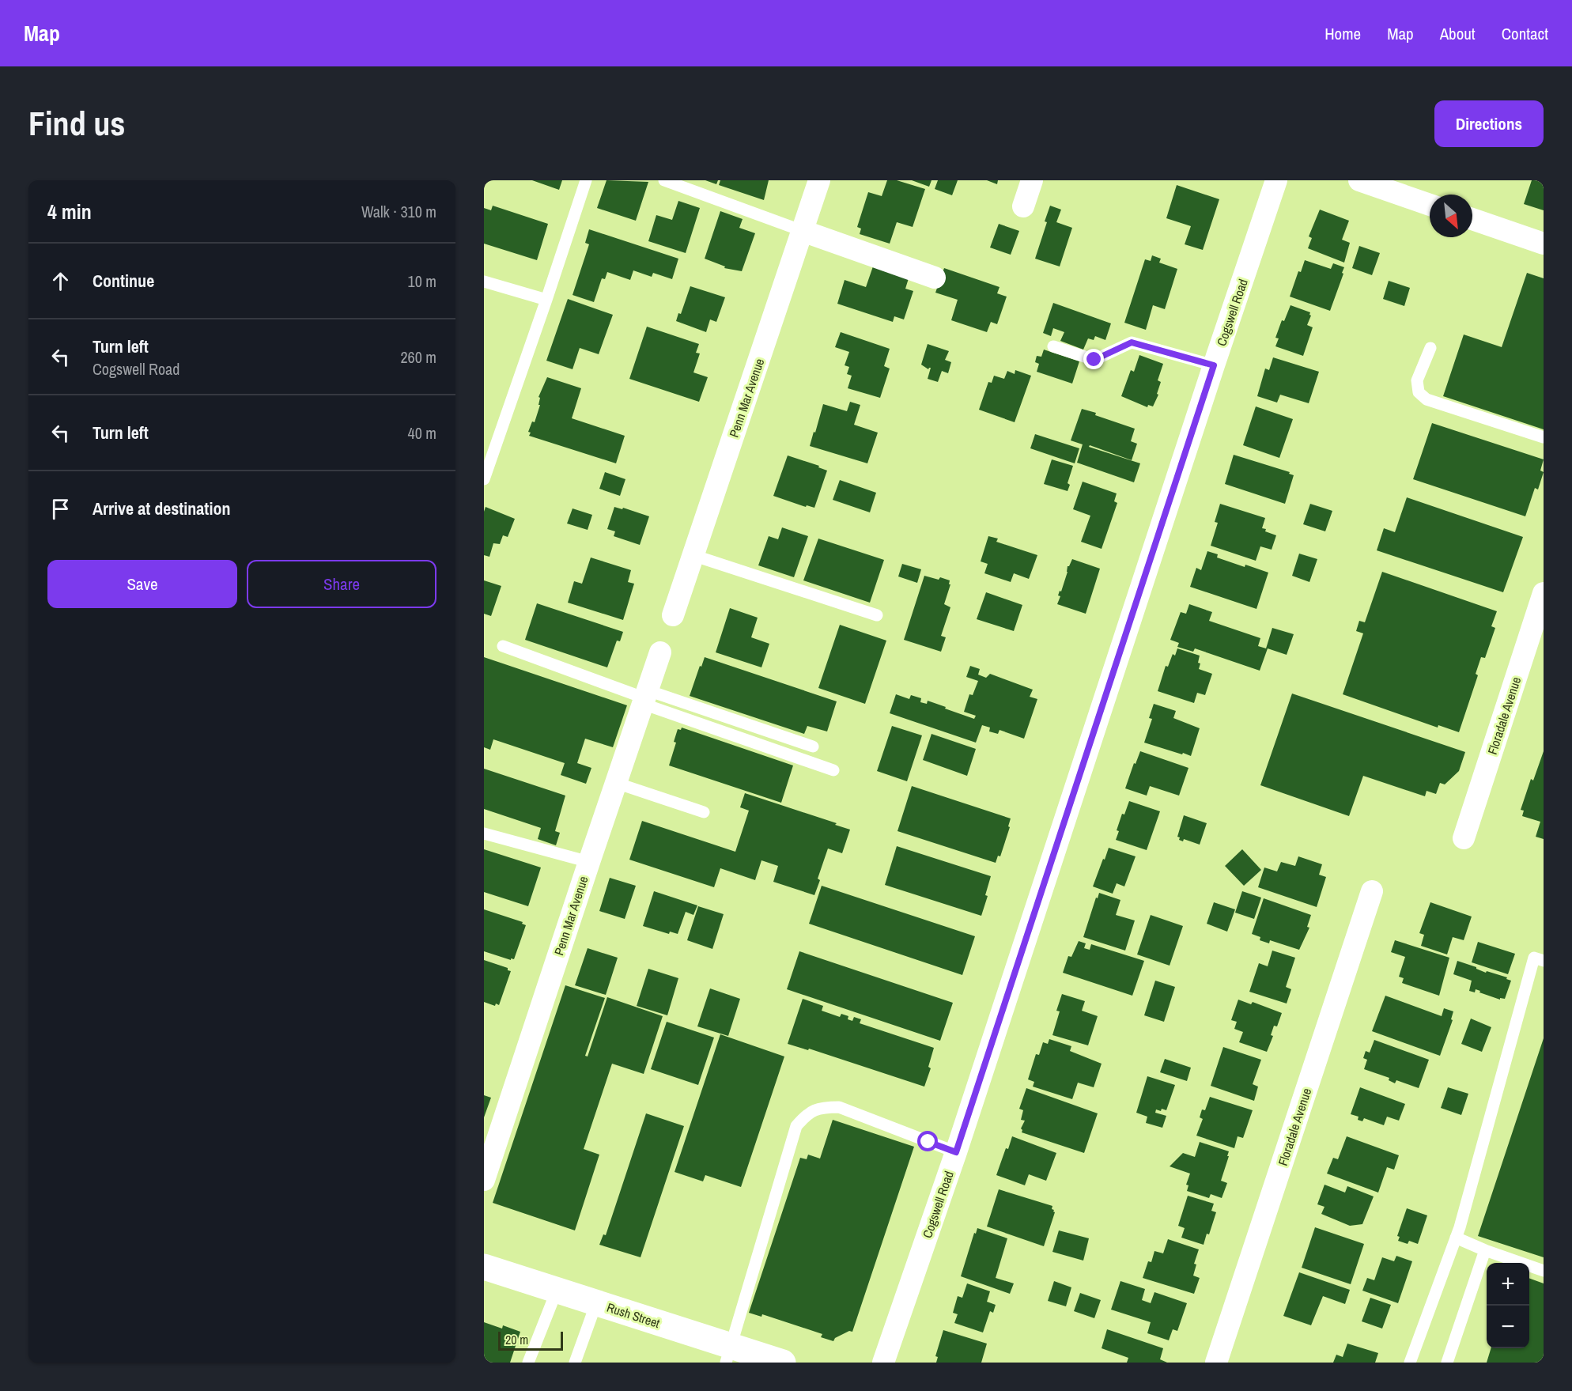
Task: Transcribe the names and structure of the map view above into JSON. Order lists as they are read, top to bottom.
{
  "streets": {
    "street": [
      "Cogswell Road",
      "Penn Mar Avenue",
      "Floradale Avenue",
      "Rush Street"
    ]
  },
  "scale_bar": "20 m",
  "north": "bottom right",
  "page": {
    "header": "Map",
    "nav": [
      "Home",
      "Map",
      "About",
      "Contact"
    ],
    "buttons": [
      "Directions",
      ["Save", "Share"]
    ],
    "title": "Find us",
    "heading": ["4 min", "Walk · 310 m"],
    "list": [
      ["Continue", "10 m"],
      ["Turn left", "Cogswell Road", "260 m"],
      ["Turn left", "40 m"],
      "Arrive at destination"
    ],
    "map_buttons": ["+", "−"],
    "scale": "20 m"
  }
}
